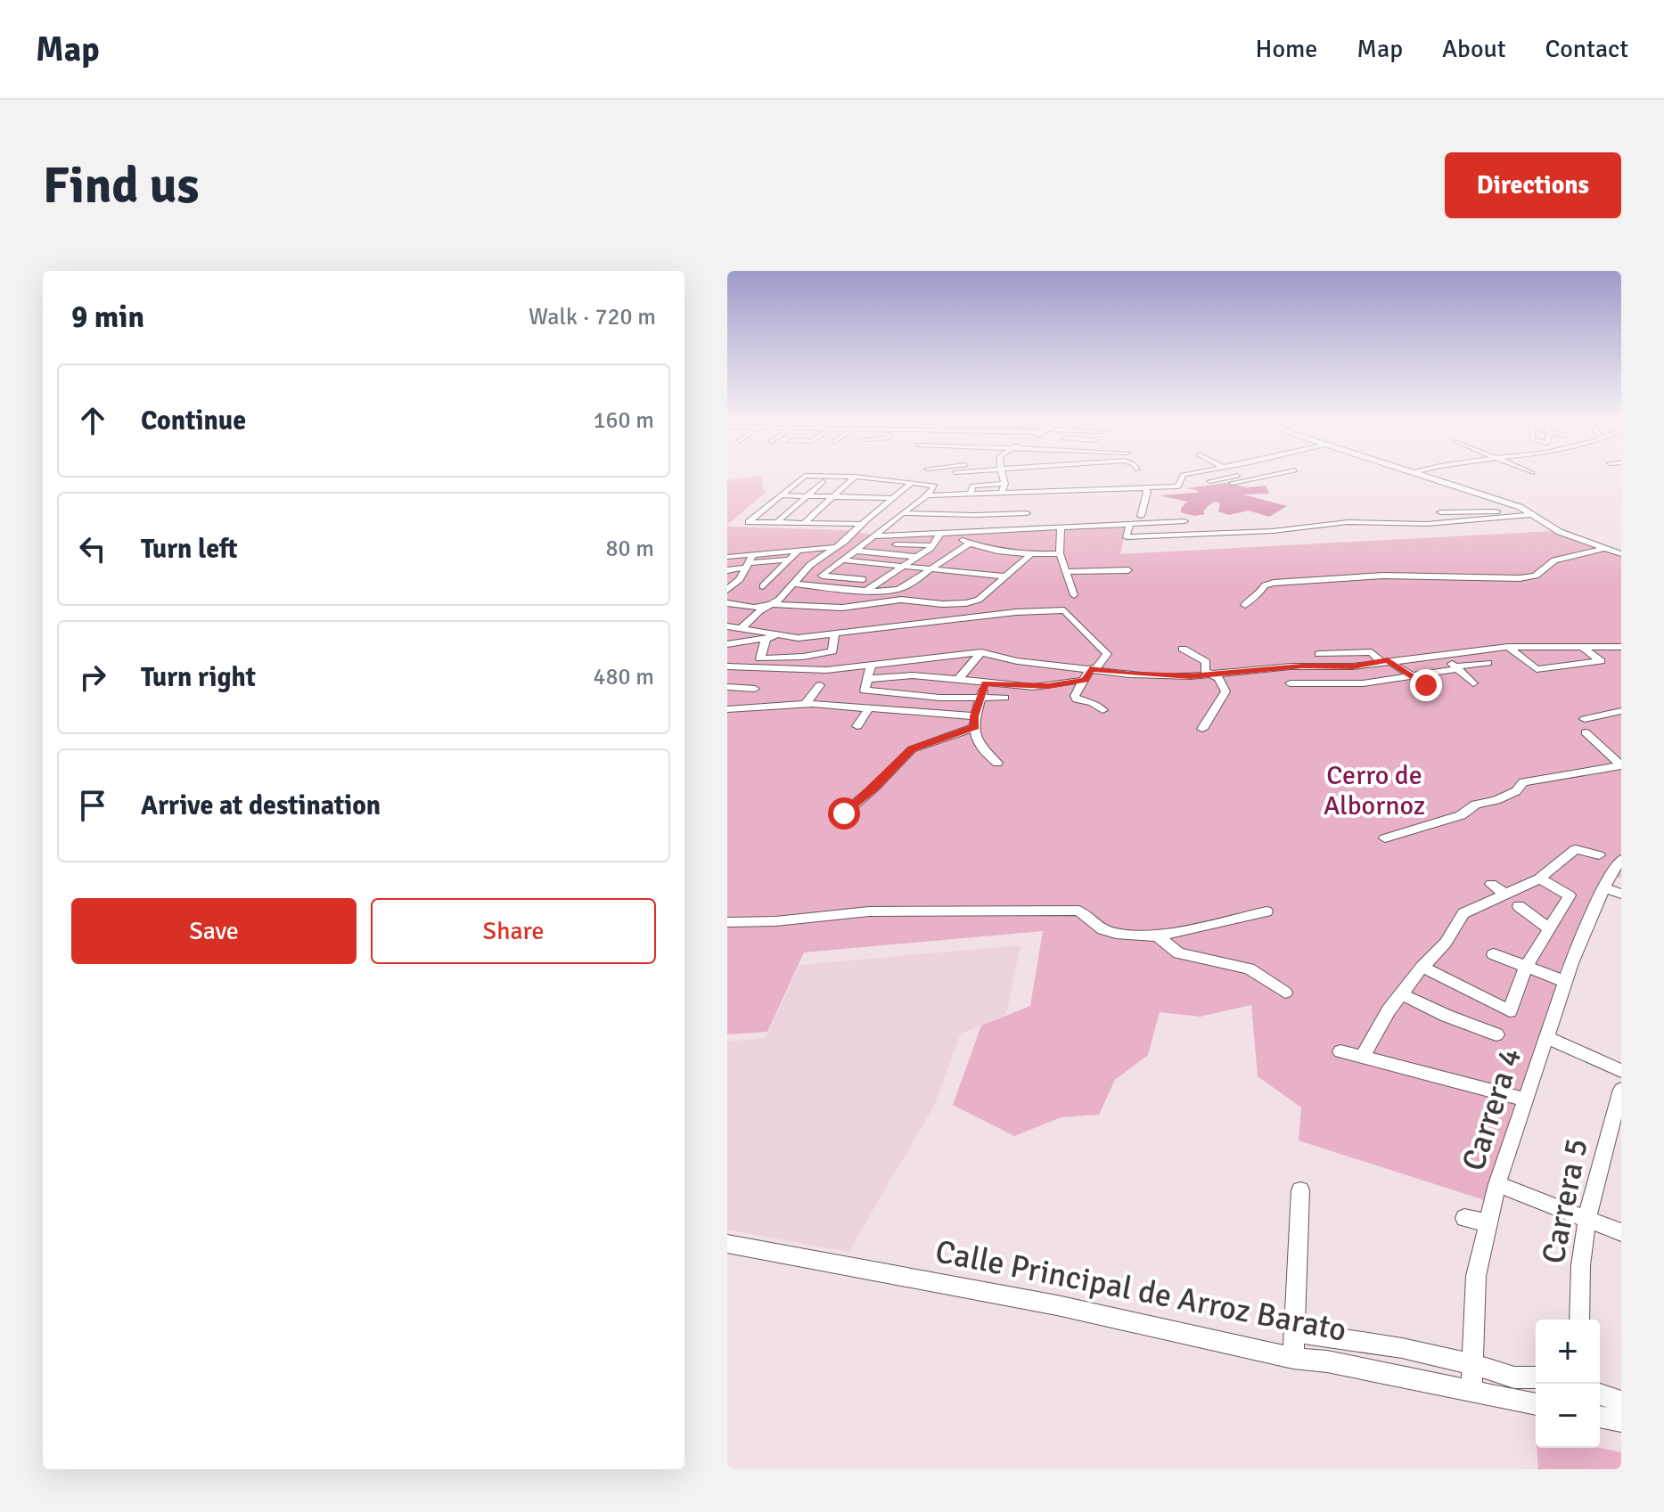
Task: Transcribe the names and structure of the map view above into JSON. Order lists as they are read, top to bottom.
{
  "streets": {
    "street": ["Carrera 4", "Carrera 5", "Calle Principal de Arroz Barato"]
  },
  "crossings": [
    ["Carrera 4", "Calle Principal de Arroz Barato"]
  ],
  "parks": ["Cerro de Albornoz"],
  "page": {
    "header": "Map",
    "nav": [
      "Home",
      "Map",
      "About",
      "Contact"
    ],
    "buttons": [
      "Directions",
      ["Save", "Share"]
    ],
    "title": "Find us",
    "heading": ["9 min", "Walk · 720 m"],
    "list": [
      ["Continue", "160 m"],
      ["Turn left", "80 m"],
      ["Turn right", "480 m"],
      "Arrive at destination"
    ],
    "map_buttons": ["+", "−"]
  }
}
